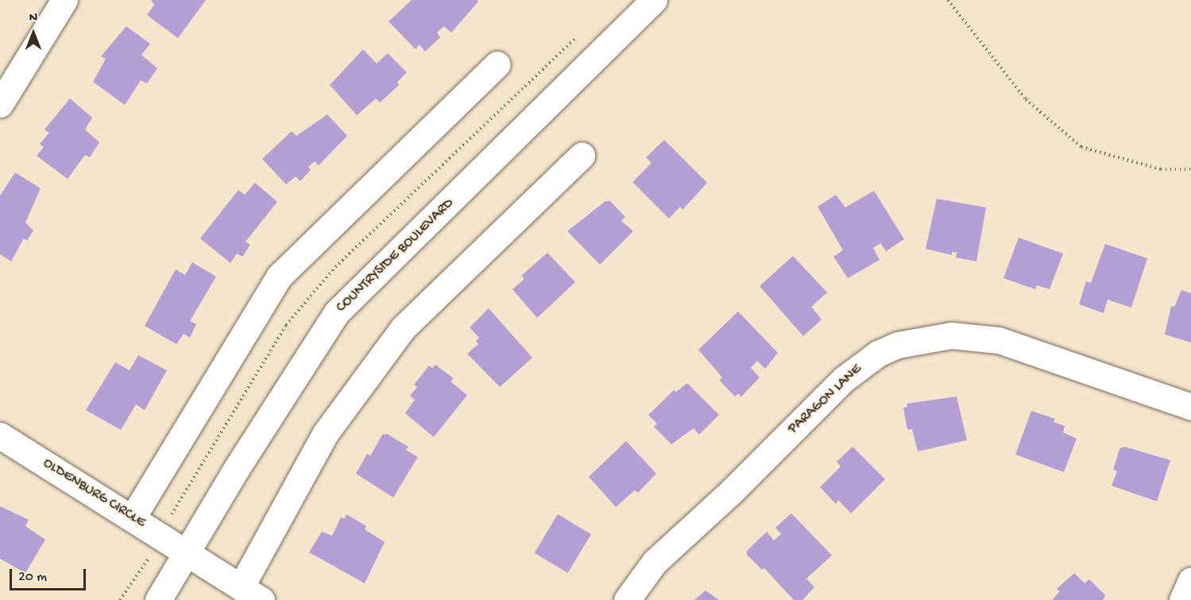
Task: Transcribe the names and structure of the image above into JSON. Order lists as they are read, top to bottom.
{
  "streets": {
    "street": ["COUNTRYSIDE BOULEVARD", "PARAGON LANE", "OLDENBURG CIRCLE"]
  },
  "crossings": [
    ["COUNTRYSIDE BOULEVARD", "OLDENBURG CIRCLE"]
  ],
  "scale_bar": "20 m",
  "north": "top"
}
